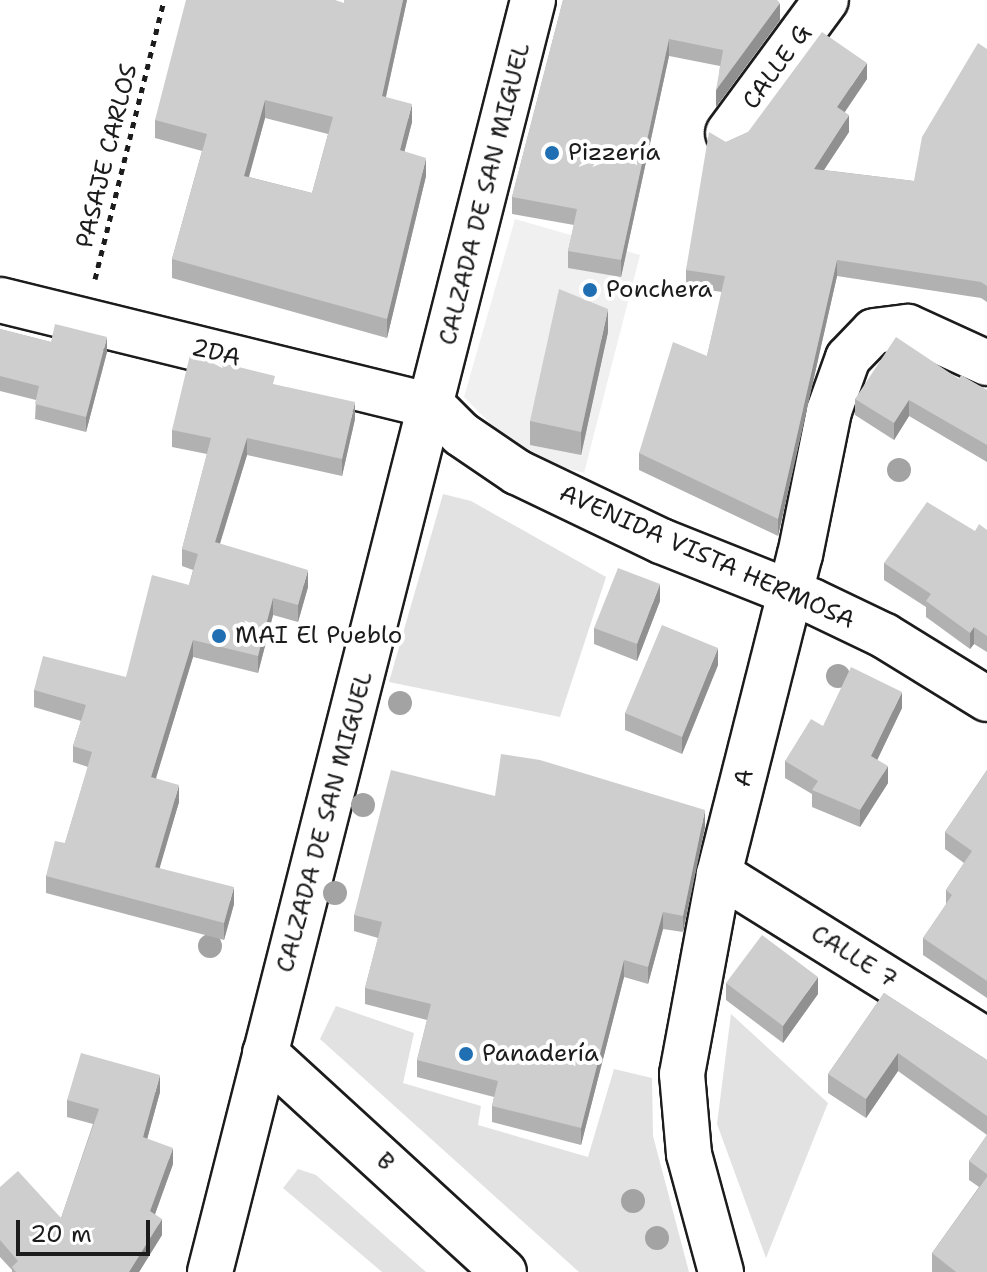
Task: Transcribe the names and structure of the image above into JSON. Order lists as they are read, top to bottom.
{
  "streets": {
    "street": [
      "CALLE G",
      "CALZADA DE SAN MIGUEL",
      "2DA",
      "AVENIDA VISTA HERMOSA",
      "A",
      "CALLE 7",
      "B"
    ],
    "path": ["PASAJE CARLOS"]
  },
  "crossings": [
    ["PASAJE CARLOS", "2DA"],
    ["CALZADA DE SAN MIGUEL", "2DA"],
    ["CALZADA DE SAN MIGUEL", "AVENIDA VISTA HERMOSA"],
    ["CALZADA DE SAN MIGUEL", "B"],
    ["2DA", "AVENIDA VISTA HERMOSA"],
    ["AVENIDA VISTA HERMOSA", "A"],
    ["A", "CALLE 7"]
  ],
  "places": [
    "Pizzería",
    "Ponchera",
    "MAI El Pueblo",
    "Panadería"
  ],
  "scale_bar": "20 m"
}
